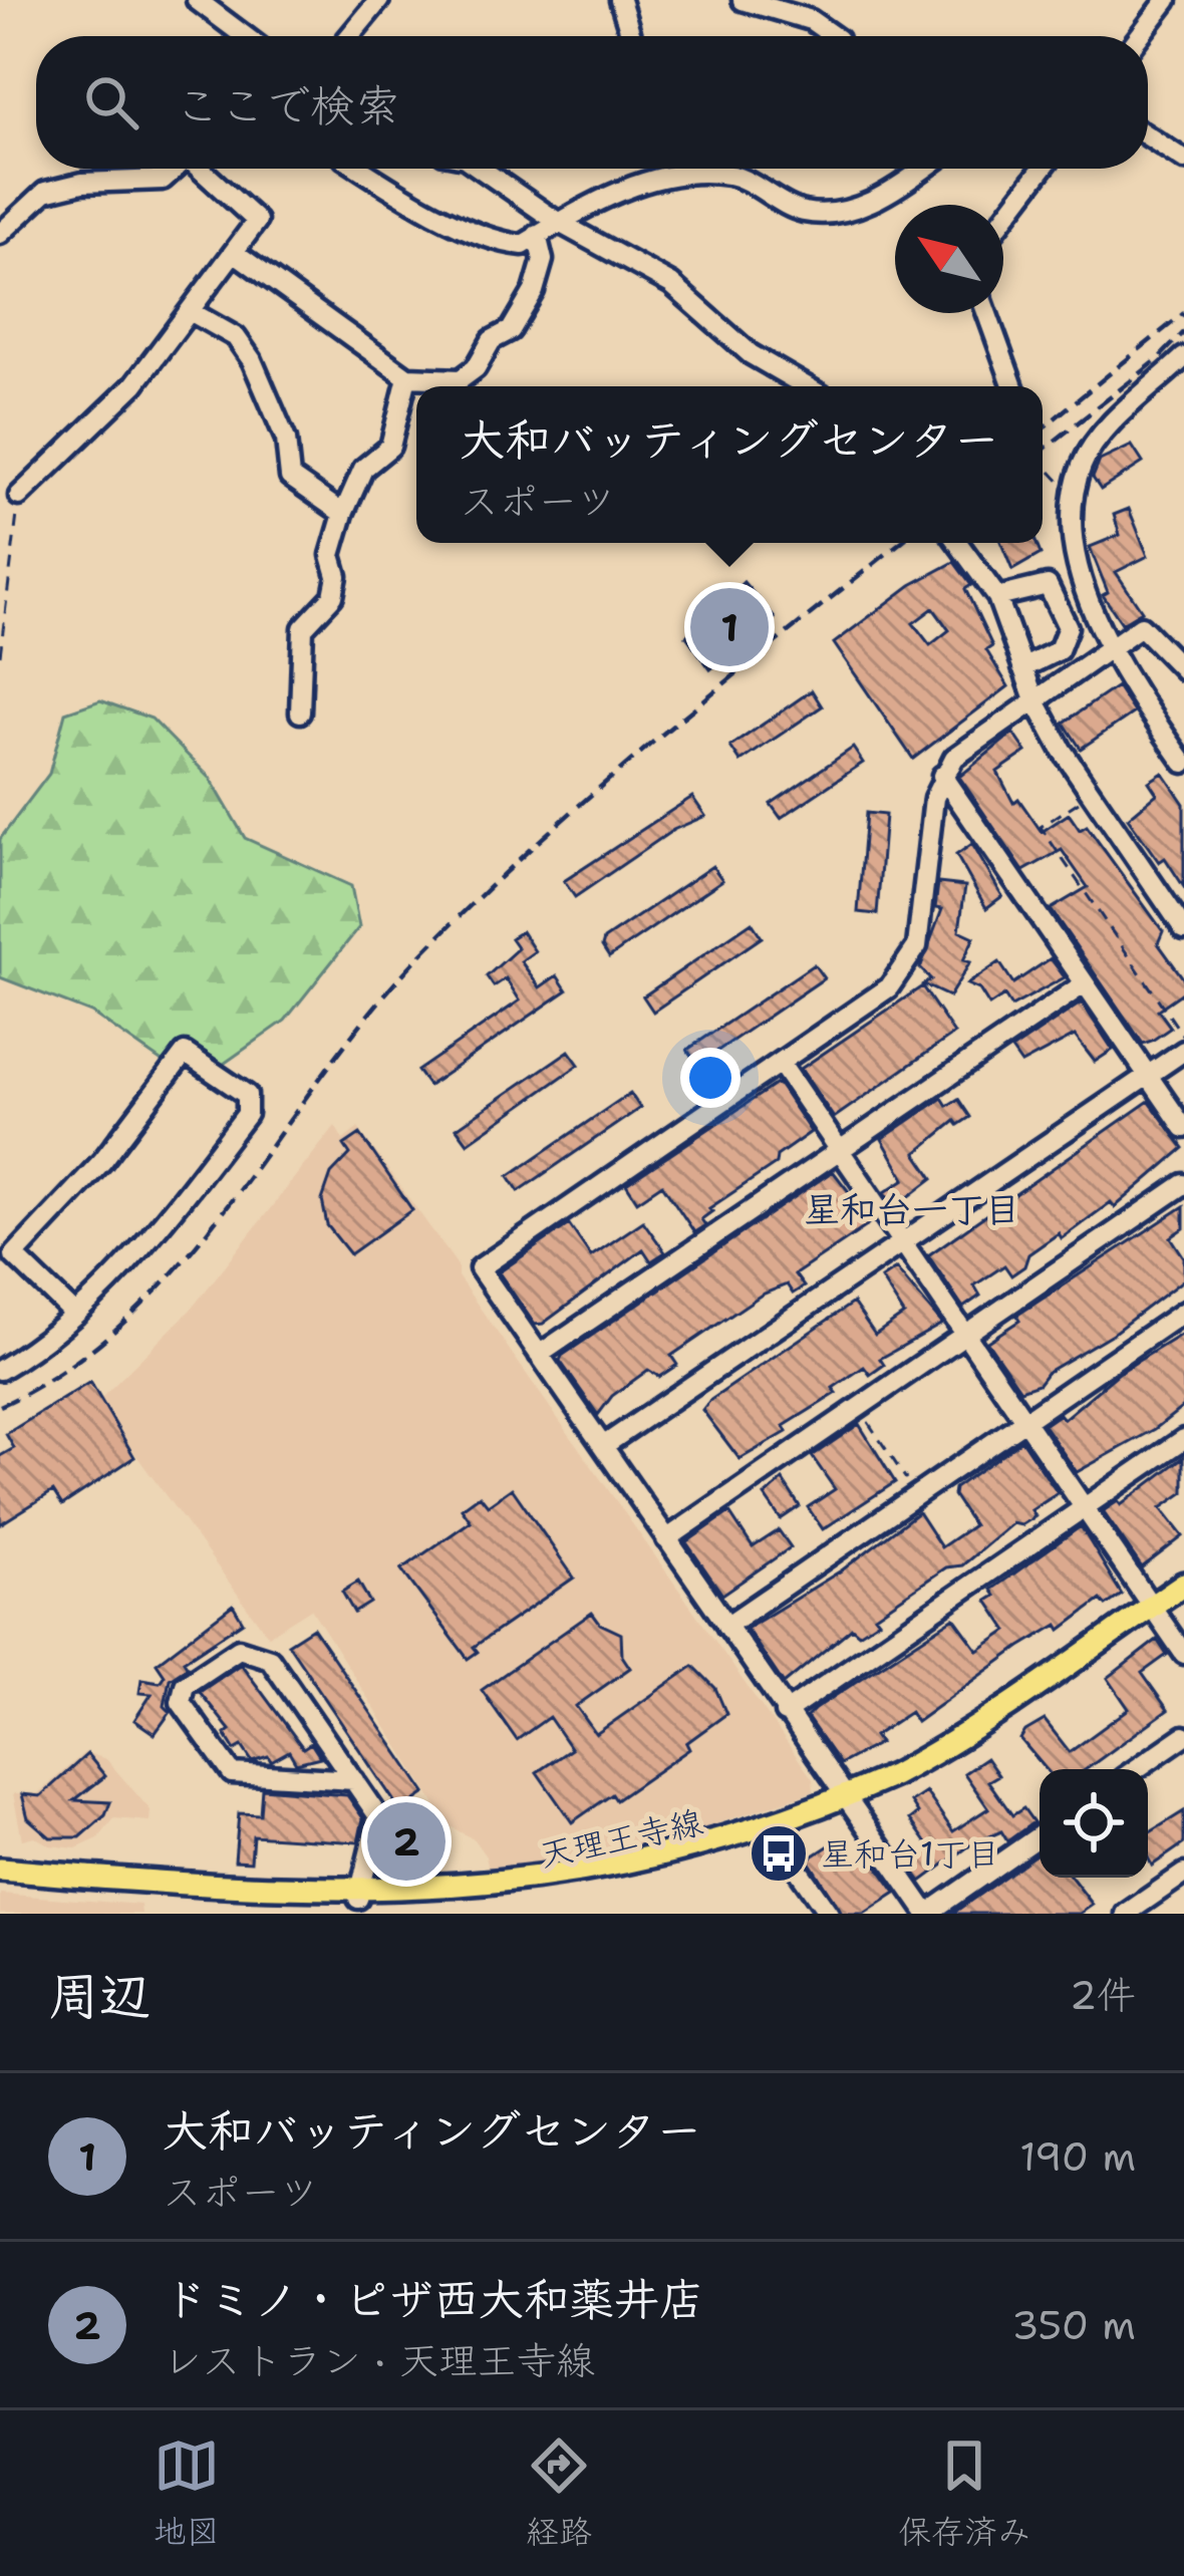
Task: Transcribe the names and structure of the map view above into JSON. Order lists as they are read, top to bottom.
{
  "streets": {
    "main road": ["天理王寺線"]
  },
  "districts": ["星和台一丁目"],
  "places": {
    "bus stop": ["星和台1丁目"]
  },
  "north": "top left",
  "page": {
    "search": "ここで検索",
    "popup": ["大和バッティングセンター", "スポーツ"],
    "pins": ["1", "2"],
    "heading": ["周辺", "2件"],
    "list": [
      {
        "mark": "1",
        "name": "大和バッティングセンター",
        "note": "スポーツ",
        "value": "190 m"
      },
      {
        "mark": "2",
        "name": "ドミノ・ピザ西大和薬井店",
        "note": "レストラン · 天理王寺線",
        "value": "350 m"
      }
    ],
    "nav": ["地図", "経路", "保存済み"]
  }
}
